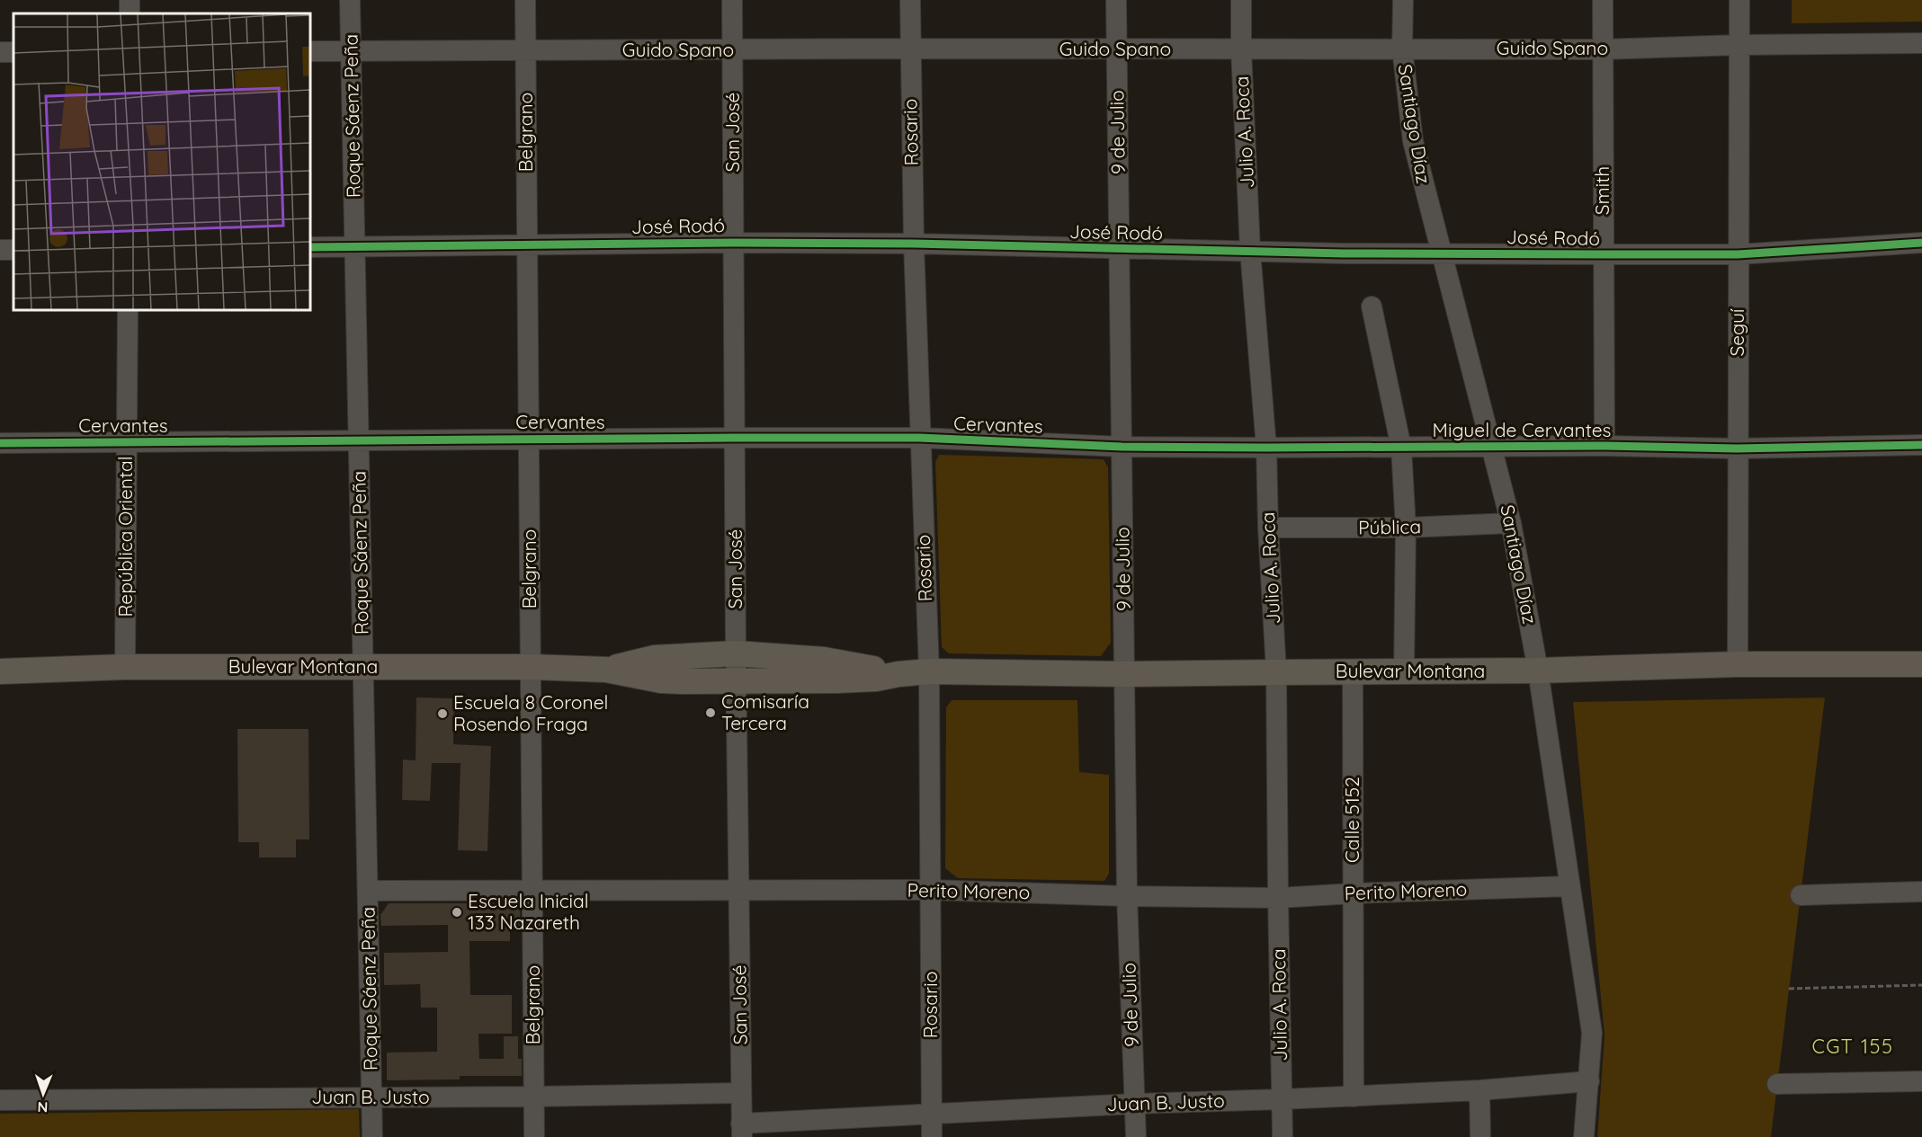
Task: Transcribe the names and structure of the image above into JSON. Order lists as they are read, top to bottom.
{
  "streets": {
    "main road": ["Bulevar Montana"],
    "street": [
      "Guido Spano",
      "Roque Sáenz Peña",
      "Santiago Díaz",
      "Belgrano",
      "San José",
      "Rosario",
      "9 de Julio",
      "Julio A. Roca",
      "Smith",
      "José Rodó",
      "Seguí",
      "Cervantes",
      "Miguel de Cervantes",
      "Pública",
      "República Oriental",
      "Calle 5152",
      "Perito Moreno",
      "Juan B. Justo"
    ]
  },
  "crossings": [
    ["Guido Spano", "Roque Sáenz Peña"],
    ["Guido Spano", "Santiago Díaz"],
    ["Guido Spano", "Belgrano"],
    ["Guido Spano", "San José"],
    ["Guido Spano", "Rosario"],
    ["Guido Spano", "9 de Julio"],
    ["Guido Spano", "Julio A. Roca"],
    ["Guido Spano", "Smith"],
    ["Guido Spano", "Seguí"],
    ["Roque Sáenz Peña", "José Rodó"],
    ["Roque Sáenz Peña", "Cervantes"],
    ["Roque Sáenz Peña", "Bulevar Montana"],
    ["Roque Sáenz Peña", "Perito Moreno"],
    ["Roque Sáenz Peña", "Juan B. Justo"],
    ["Santiago Díaz", "José Rodó"],
    ["Santiago Díaz", "Miguel de Cervantes"],
    ["Santiago Díaz", "Pública"],
    ["Santiago Díaz", "Bulevar Montana"],
    ["Santiago Díaz", "Perito Moreno"],
    ["Santiago Díaz", "Juan B. Justo"],
    ["Belgrano", "José Rodó"],
    ["Belgrano", "Cervantes"],
    ["Belgrano", "Bulevar Montana"],
    ["Belgrano", "Perito Moreno"],
    ["Belgrano", "Juan B. Justo"],
    ["San José", "José Rodó"],
    ["San José", "Cervantes"],
    ["San José", "Bulevar Montana"],
    ["San José", "Perito Moreno"],
    ["San José", "Juan B. Justo"],
    ["Rosario", "José Rodó"],
    ["Rosario", "Cervantes"],
    ["Rosario", "Bulevar Montana"],
    ["Rosario", "Perito Moreno"],
    ["Rosario", "Juan B. Justo"],
    ["9 de Julio", "José Rodó"],
    ["9 de Julio", "Cervantes"],
    ["9 de Julio", "Miguel de Cervantes"],
    ["9 de Julio", "Bulevar Montana"],
    ["9 de Julio", "Perito Moreno"],
    ["9 de Julio", "Juan B. Justo"],
    ["Julio A. Roca", "José Rodó"],
    ["Julio A. Roca", "Miguel de Cervantes"],
    ["Julio A. Roca", "Pública"],
    ["Julio A. Roca", "Bulevar Montana"],
    ["Julio A. Roca", "Perito Moreno"],
    ["Julio A. Roca", "Juan B. Justo"],
    ["Smith", "José Rodó"],
    ["Smith", "Miguel de Cervantes"],
    ["José Rodó", "Seguí"],
    ["Seguí", "Miguel de Cervantes"],
    ["Seguí", "Bulevar Montana"],
    ["Cervantes", "Miguel de Cervantes"],
    ["Cervantes", "República Oriental"],
    ["República Oriental", "Bulevar Montana"],
    ["Bulevar Montana", "Calle 5152"],
    ["Calle 5152", "Perito Moreno"],
    ["Calle 5152", "Juan B. Justo"]
  ],
  "districts": ["CGT 155"],
  "places": ["Comisaría Tercera", "Escuela 8 Coronel Rosendo Fraga", "Escuela Inicial 133 Nazareth"],
  "north": "bottom"
}
